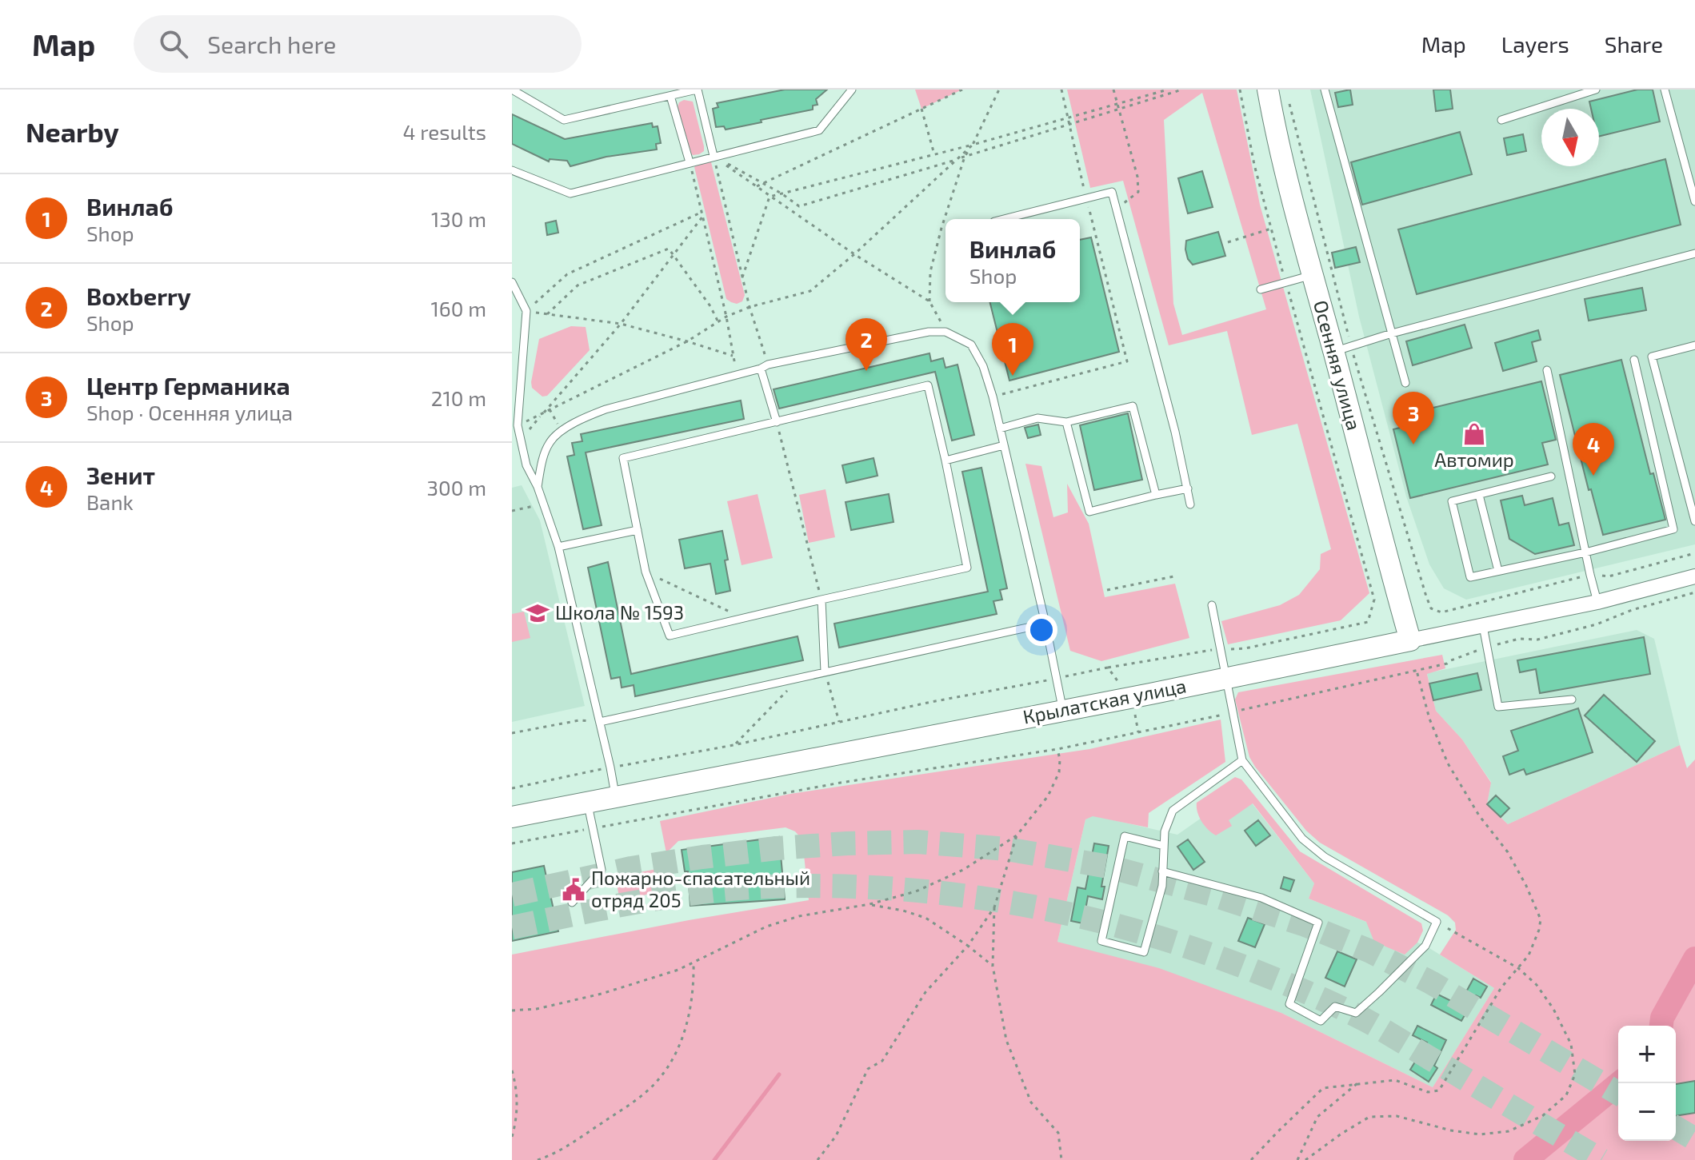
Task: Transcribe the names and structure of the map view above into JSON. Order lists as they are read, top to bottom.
{
  "streets": {
    "main road": ["Осенняя улица", "Крылатская улица"]
  },
  "crossings": [
    ["Осенняя улица", "Крылатская улица"]
  ],
  "places": {
    "shop": ["Автомир"],
    "school or university": ["Школа № 1593"],
    "public building": ["Пожарно-спасательный отряд 205"]
  },
  "north": "bottom",
  "page": {
    "header": "Map",
    "search": "Search here",
    "nav": ["Map", "Layers", "Share"],
    "heading": ["Nearby", "4 results"],
    "list": [
      {
        "mark": "1",
        "name": "Винлаб",
        "note": "Shop",
        "value": "130 m"
      },
      {
        "mark": "2",
        "name": "Boxberry",
        "note": "Shop",
        "value": "160 m"
      },
      {
        "mark": "3",
        "name": "Центр Германика",
        "note": "Shop · Осенняя улица",
        "value": "210 m"
      },
      {
        "mark": "4",
        "name": "Зенит",
        "note": "Bank",
        "value": "300 m"
      }
    ],
    "popup": ["Винлаб", "Shop"],
    "pins": [
      "2",
      "1",
      "3",
      "4"
    ],
    "map_buttons": ["+", "−"]
  }
}
